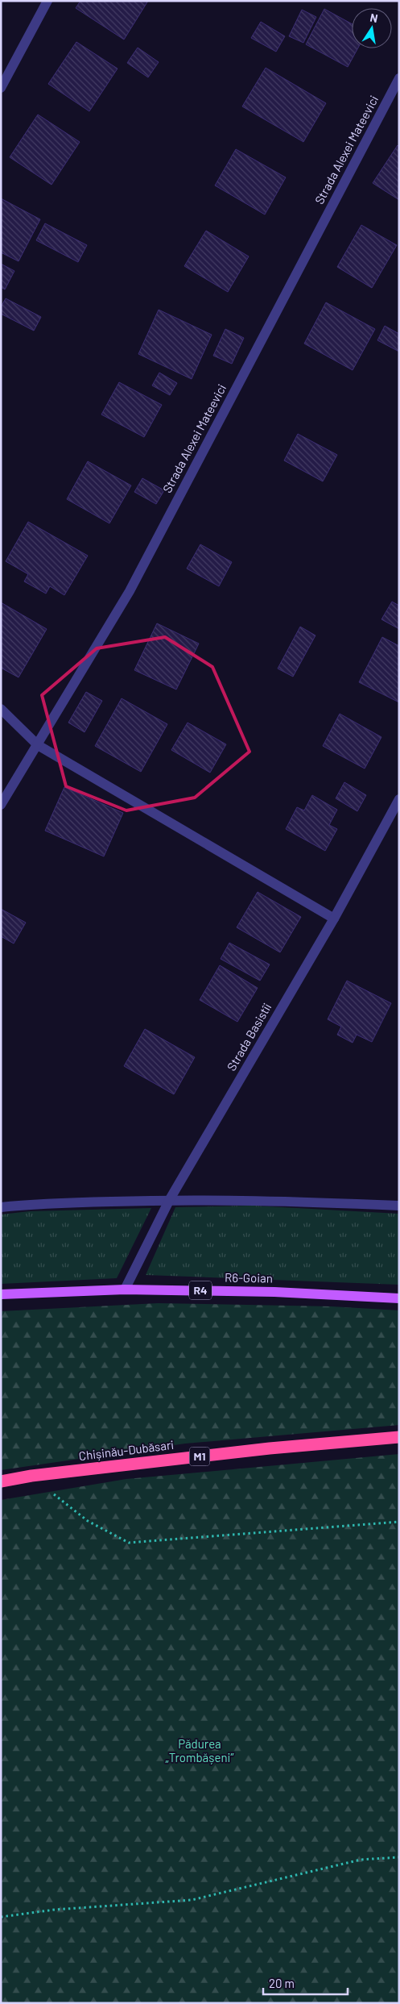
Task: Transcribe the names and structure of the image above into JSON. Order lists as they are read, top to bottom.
{
  "streets": {
    "highway": ["Chișinău-Dubăsari", "M1"],
    "main road": ["R6-Goian", "R4"],
    "street": ["Strada Alexei Mateevici", "Strada Basistîi"]
  },
  "crossings": [
    ["Strada Basistîi", "R6-Goian"]
  ],
  "parks": ["Pădurea „Trombășeni”"],
  "scale_bar": "20 m",
  "north": "top"
}
